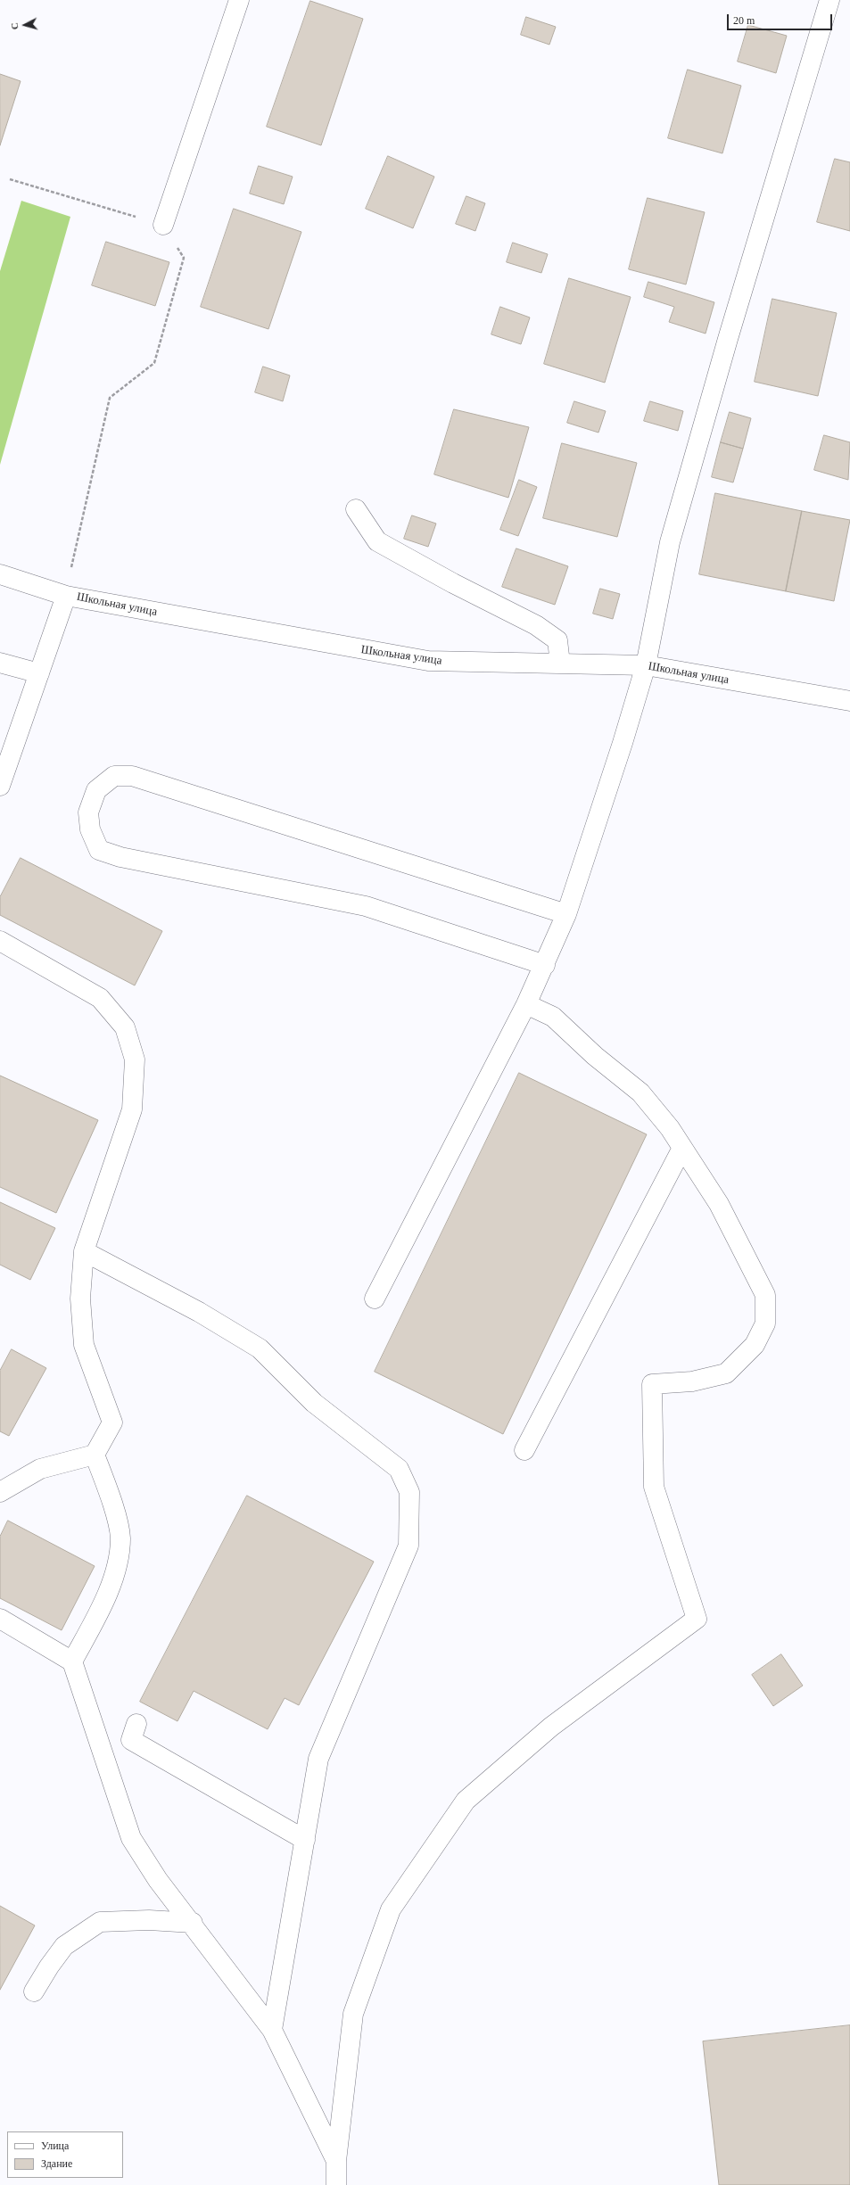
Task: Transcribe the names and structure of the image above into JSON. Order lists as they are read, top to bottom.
{
  "streets": {
    "street": ["Школьная улица"]
  },
  "legend": ["Улица", "Здание"],
  "scale_bar": "20 m",
  "north": "left"
}
